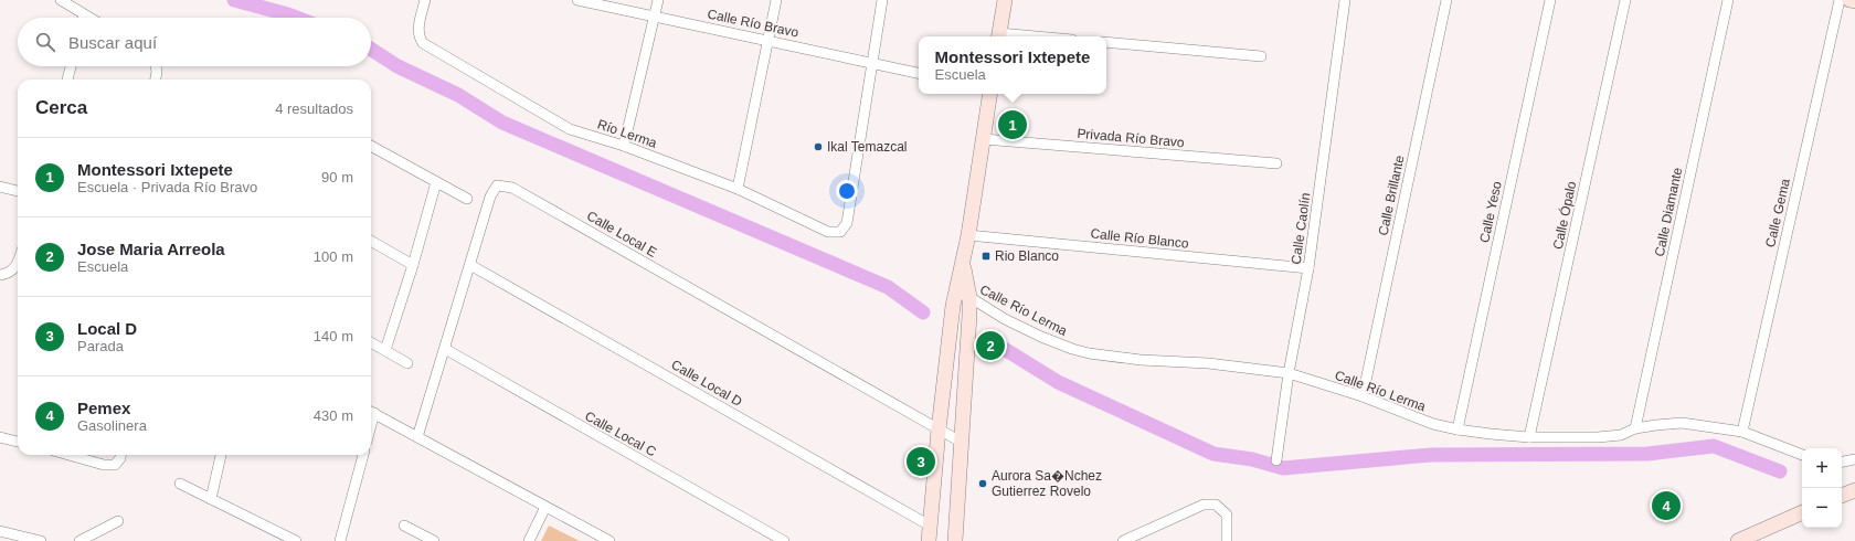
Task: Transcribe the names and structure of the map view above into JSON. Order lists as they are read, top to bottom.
{
  "streets": {
    "street": [
      "Calle Río Bravo",
      "Río Lerma",
      "Privada Río Bravo",
      "Calle Brillante",
      "Calle Yeso",
      "Calle Diamante",
      "Calle Gema",
      "Calle Ópalo",
      "Calle Caolín",
      "Calle Local E",
      "Calle Río Blanco",
      "Calle Río Lerma",
      "Calle Local D",
      "Calle Local C"
    ]
  },
  "crossings": [
    ["Calle Río Bravo", "Río Lerma"],
    ["Calle Brillante", "Calle Río Lerma"],
    ["Calle Yeso", "Calle Río Lerma"],
    ["Calle Diamante", "Calle Río Lerma"],
    ["Calle Gema", "Calle Río Lerma"],
    ["Calle Ópalo", "Calle Río Lerma"],
    ["Calle Caolín", "Calle Río Blanco"],
    ["Calle Caolín", "Calle Río Lerma"],
    ["Calle Local E", "Calle Local D"],
    ["Calle Local E", "Calle Local C"]
  ],
  "places": {
    "other": ["Ikal Temazcal", "Aurora Sa�Nchez Gutierrez Rovelo"],
    "transit": ["Rio Blanco"]
  },
  "page": {
    "search": "Buscar aquí",
    "popup": ["Montessori Ixtepete", "Escuela"],
    "heading": ["Cerca", "4 resultados"],
    "pins": [
      "1",
      "2",
      "3",
      "4"
    ],
    "list": [
      {
        "mark": "1",
        "name": "Montessori Ixtepete",
        "note": "Escuela · Privada Río Bravo",
        "value": "90 m"
      },
      {
        "mark": "2",
        "name": "Jose Maria Arreola",
        "note": "Escuela",
        "value": "100 m"
      },
      {
        "mark": "3",
        "name": "Local D",
        "note": "Parada",
        "value": "140 m"
      },
      {
        "mark": "4",
        "name": "Pemex",
        "note": "Gasolinera",
        "value": "430 m"
      }
    ],
    "map_buttons": ["+", "−"]
  }
}
